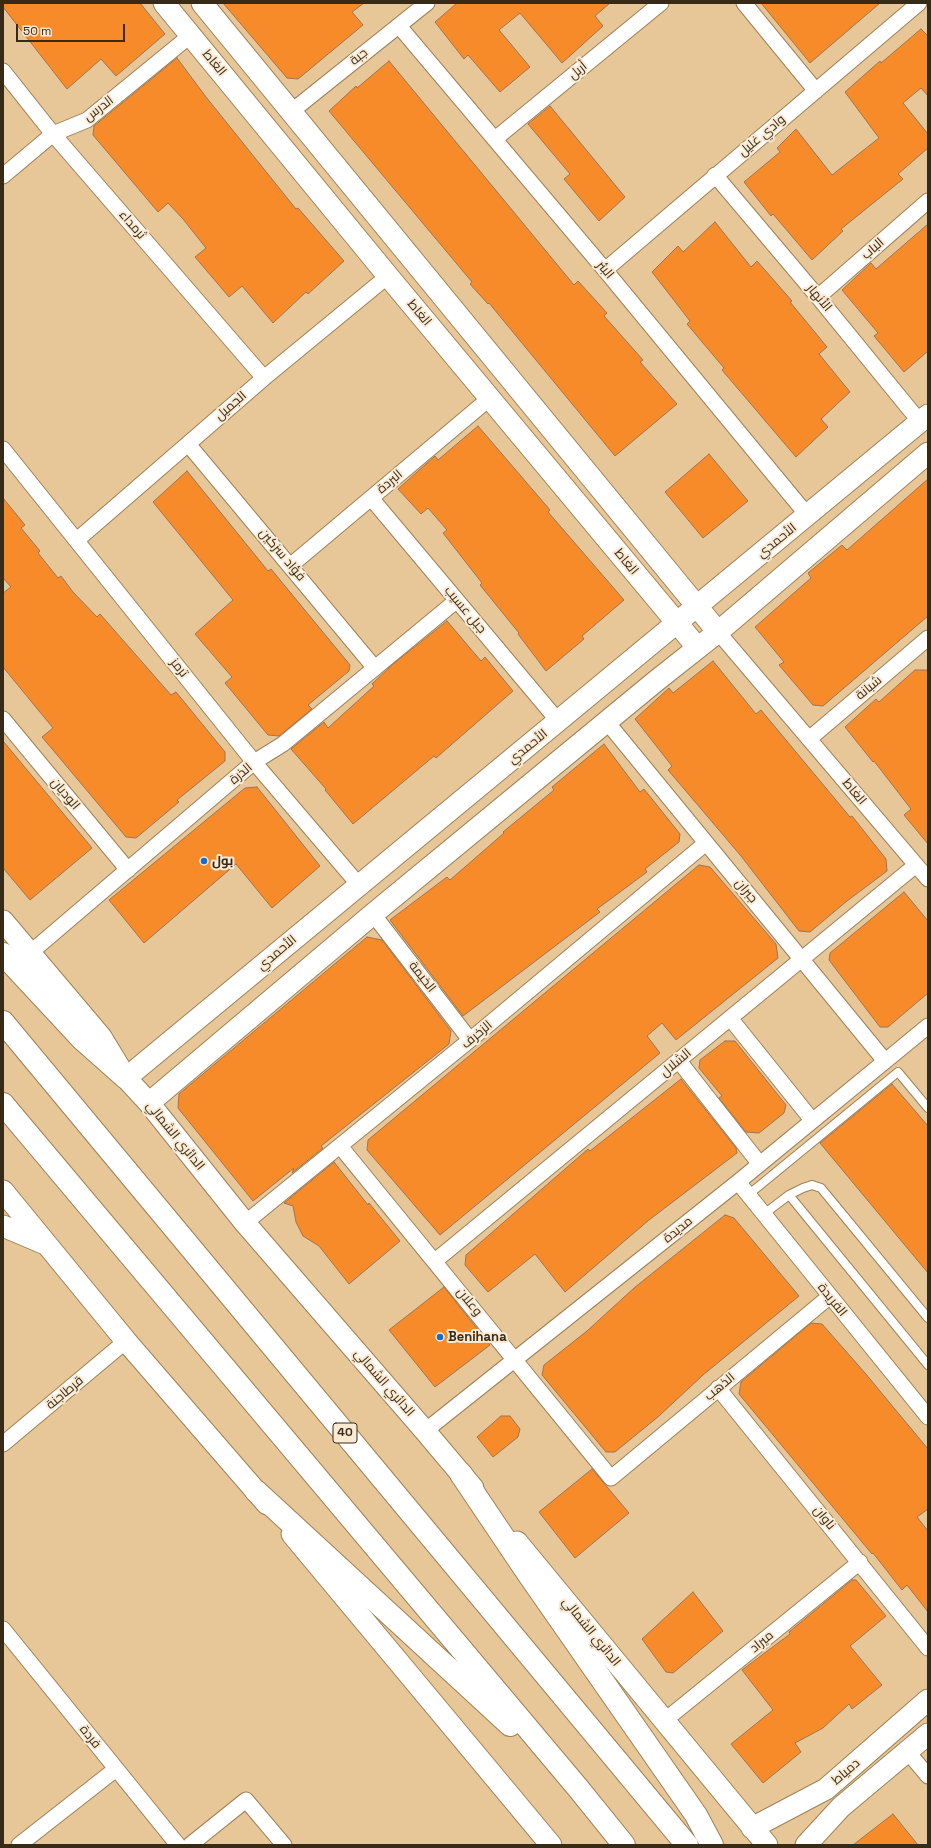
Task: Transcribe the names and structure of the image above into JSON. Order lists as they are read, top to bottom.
{
  "streets": {
    "highway": ["40"],
    "street": [
      "جبة",
      "الغاط",
      "أربل",
      "الدرس",
      "وادي غليل",
      "ثرمداء",
      "الباب",
      "البئر",
      "الأنهار",
      "الجميل",
      "البردة",
      "الأحمدي",
      "فؤاد سزكين",
      "جبل عسيب",
      "ترمز",
      "شبانة",
      "الذرة",
      "الوديان",
      "جبران",
      "الخيمة",
      "الزخرف",
      "الشلال",
      "الدائري الشمالي",
      "مديدة",
      "الفريدة",
      "وعلان",
      "الذهب",
      "قرطاجنة",
      "ناوان",
      "ميراد",
      "فردة",
      "دمياط"
    ]
  },
  "crossings": [
    ["جبة", "الغاط"],
    ["جبة", "البئر"],
    ["الغاط", "الدرس"],
    ["الغاط", "الجميل"],
    ["الغاط", "البردة"],
    ["الغاط", "الأحمدي"],
    ["الغاط", "شبانة"],
    ["الغاط", "الشلال"],
    ["أربل", "البئر"],
    ["الدرس", "ثرمداء"],
    ["وادي غليل", "البئر"],
    ["وادي غليل", "الأنهار"],
    ["ثرمداء", "الجميل"],
    ["الباب", "الأنهار"],
    ["البئر", "الأحمدي"],
    ["الأنهار", "الأحمدي"],
    ["الجميل", "فؤاد سزكين"],
    ["الجميل", "ترمز"],
    ["البردة", "فؤاد سزكين"],
    ["البردة", "جبل عسيب"],
    ["الأحمدي", "جبل عسيب"],
    ["الأحمدي", "ترمز"],
    ["الأحمدي", "الدائري الشمالي"],
    ["فؤاد سزكين", "الذرة"],
    ["جبل عسيب", "الذرة"],
    ["ترمز", "الذرة"],
    ["الذرة", "الوديان"],
    ["الذرة", "الدائري الشمالي"],
    ["جبران", "الزخرف"],
    ["جبران", "الشلال"],
    ["جبران", "مديدة"],
    ["الخيمة", "الزخرف"],
    ["الزخرف", "الدائري الشمالي"],
    ["الزخرف", "وعلان"],
    ["الشلال", "وعلان"],
    ["الدائري الشمالي", "مديدة"],
    ["الدائري الشمالي", "ميراد"],
    ["الدائري الشمالي", "دمياط"],
    ["مديدة", "الفريدة"],
    ["مديدة", "وعلان"],
    ["الفريدة", "الذهب"],
    ["وعلان", "الذهب"],
    ["الذهب", "ناوان"],
    ["ناوان", "ميراد"]
  ],
  "places": ["بول", "Benihana"],
  "scale_bar": "50 m"
}
